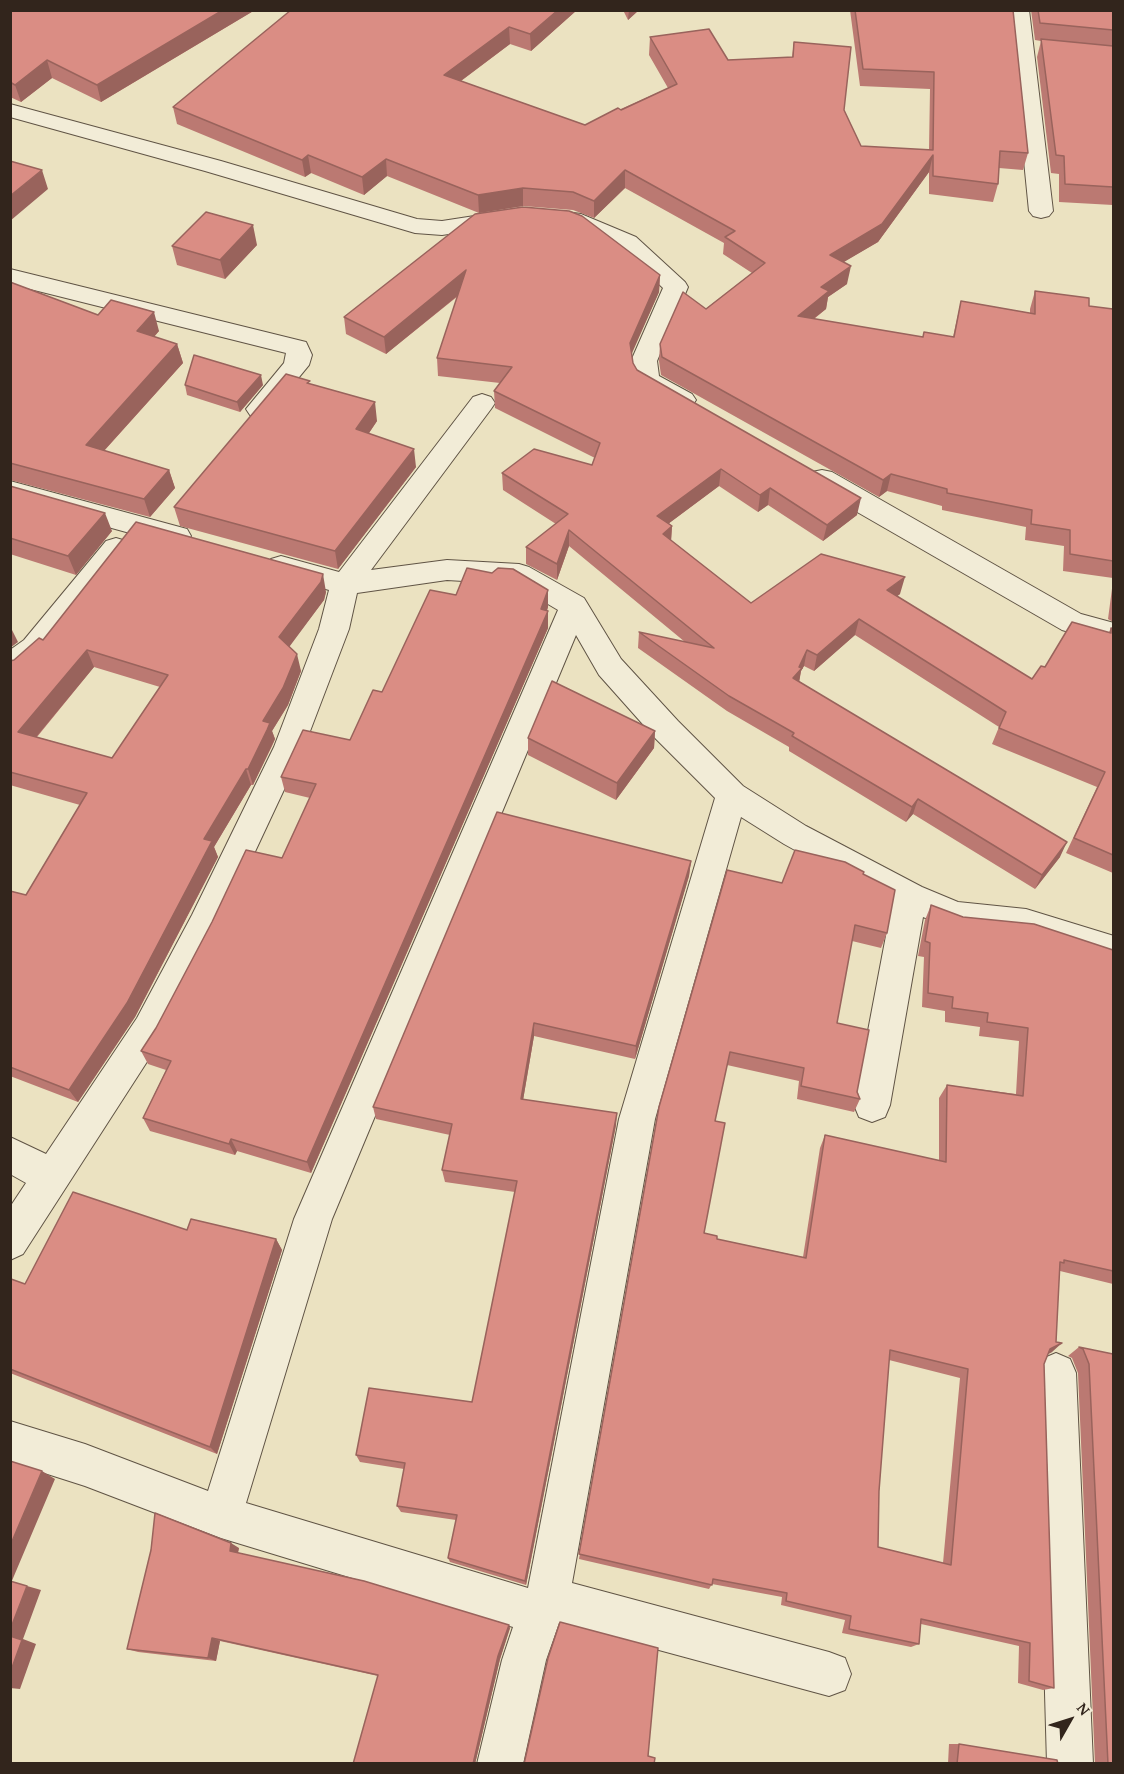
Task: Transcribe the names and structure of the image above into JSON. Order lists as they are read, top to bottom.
{
  "north": "top right"
}
